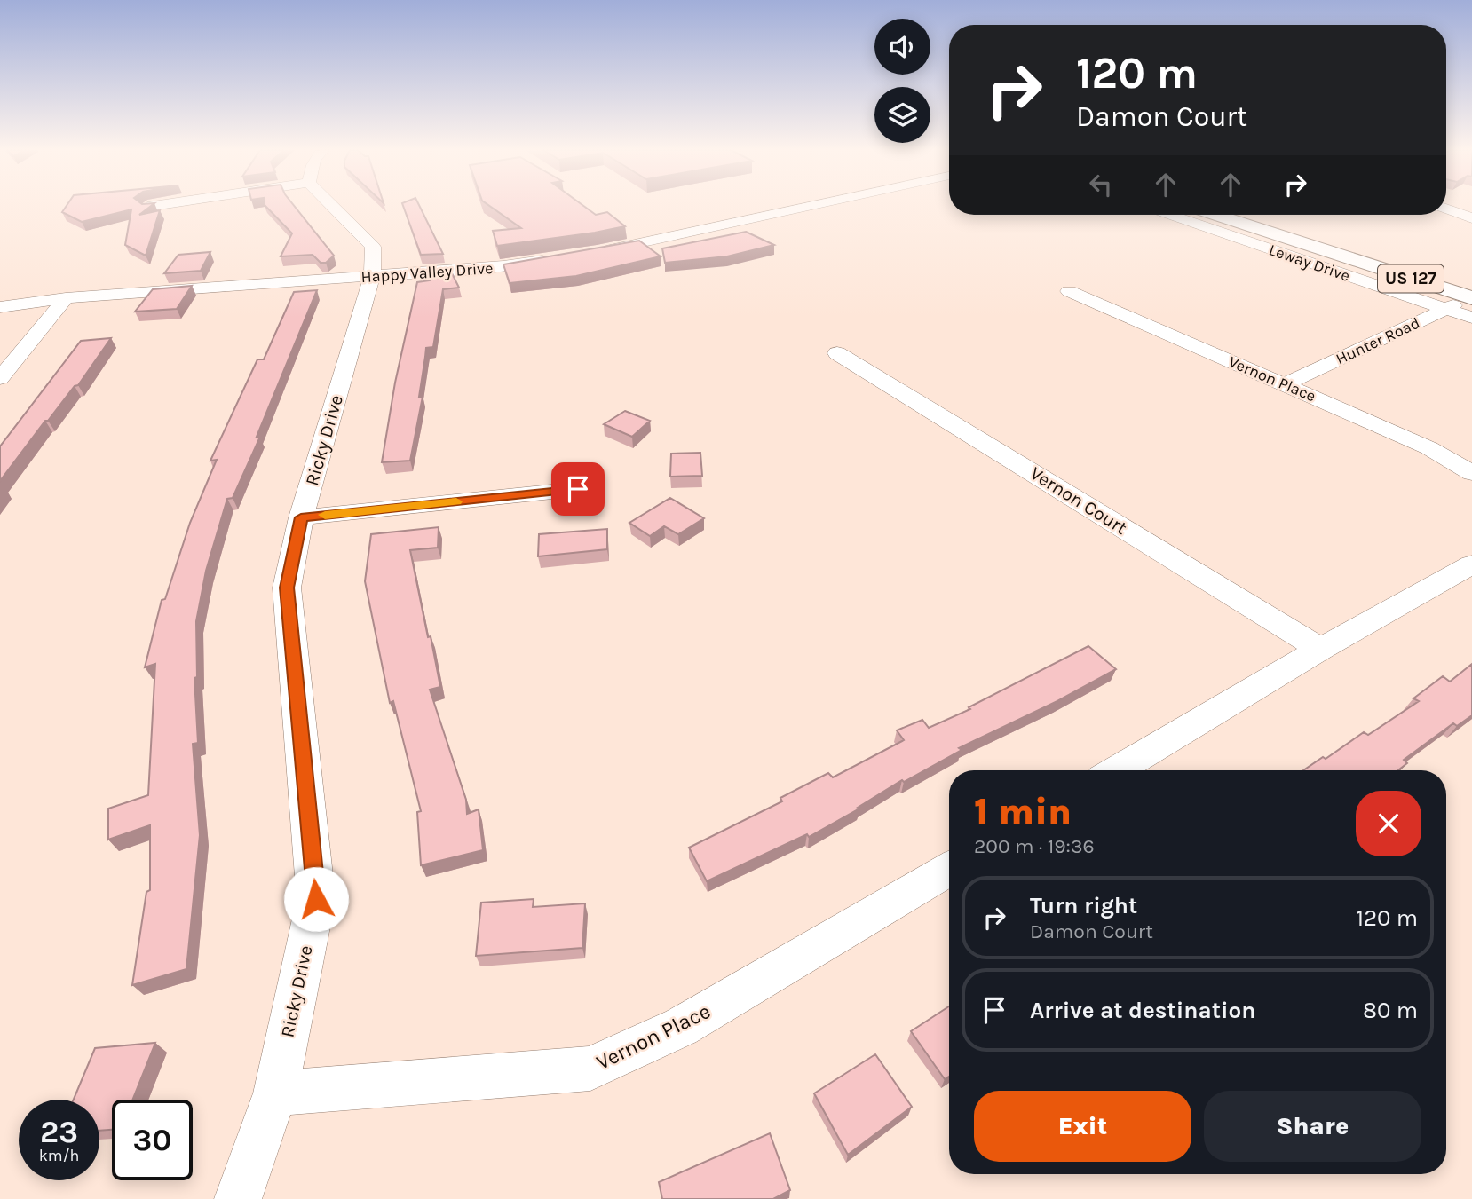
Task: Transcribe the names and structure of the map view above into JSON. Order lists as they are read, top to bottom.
{
  "streets": {
    "main road": ["US 127"],
    "street": [
      "Leway Drive",
      "Happy Valley Drive",
      "Hunter Road",
      "Vernon Place",
      "Ricky Drive",
      "Vernon Court"
    ]
  },
  "crossings": [
    ["Leway Drive", "Hunter Road"],
    ["Happy Valley Drive", "Ricky Drive"],
    ["US 127", "Hunter Road"],
    ["Hunter Road", "Vernon Place"],
    ["Vernon Place", "Ricky Drive"]
  ],
  "page": {
    "turn": ["120 m", "Damon Court"],
    "heading": ["1 min", "200 m · 19:36"],
    "list": [
      {
        "name": "Turn right",
        "note": "Damon Court",
        "value": "120 m"
      },
      {
        "name": "Arrive at destination",
        "value": "80 m"
      }
    ],
    "buttons": ["Exit", "Share"],
    "speed": "23 km/h",
    "limit": "30"
  }
}
